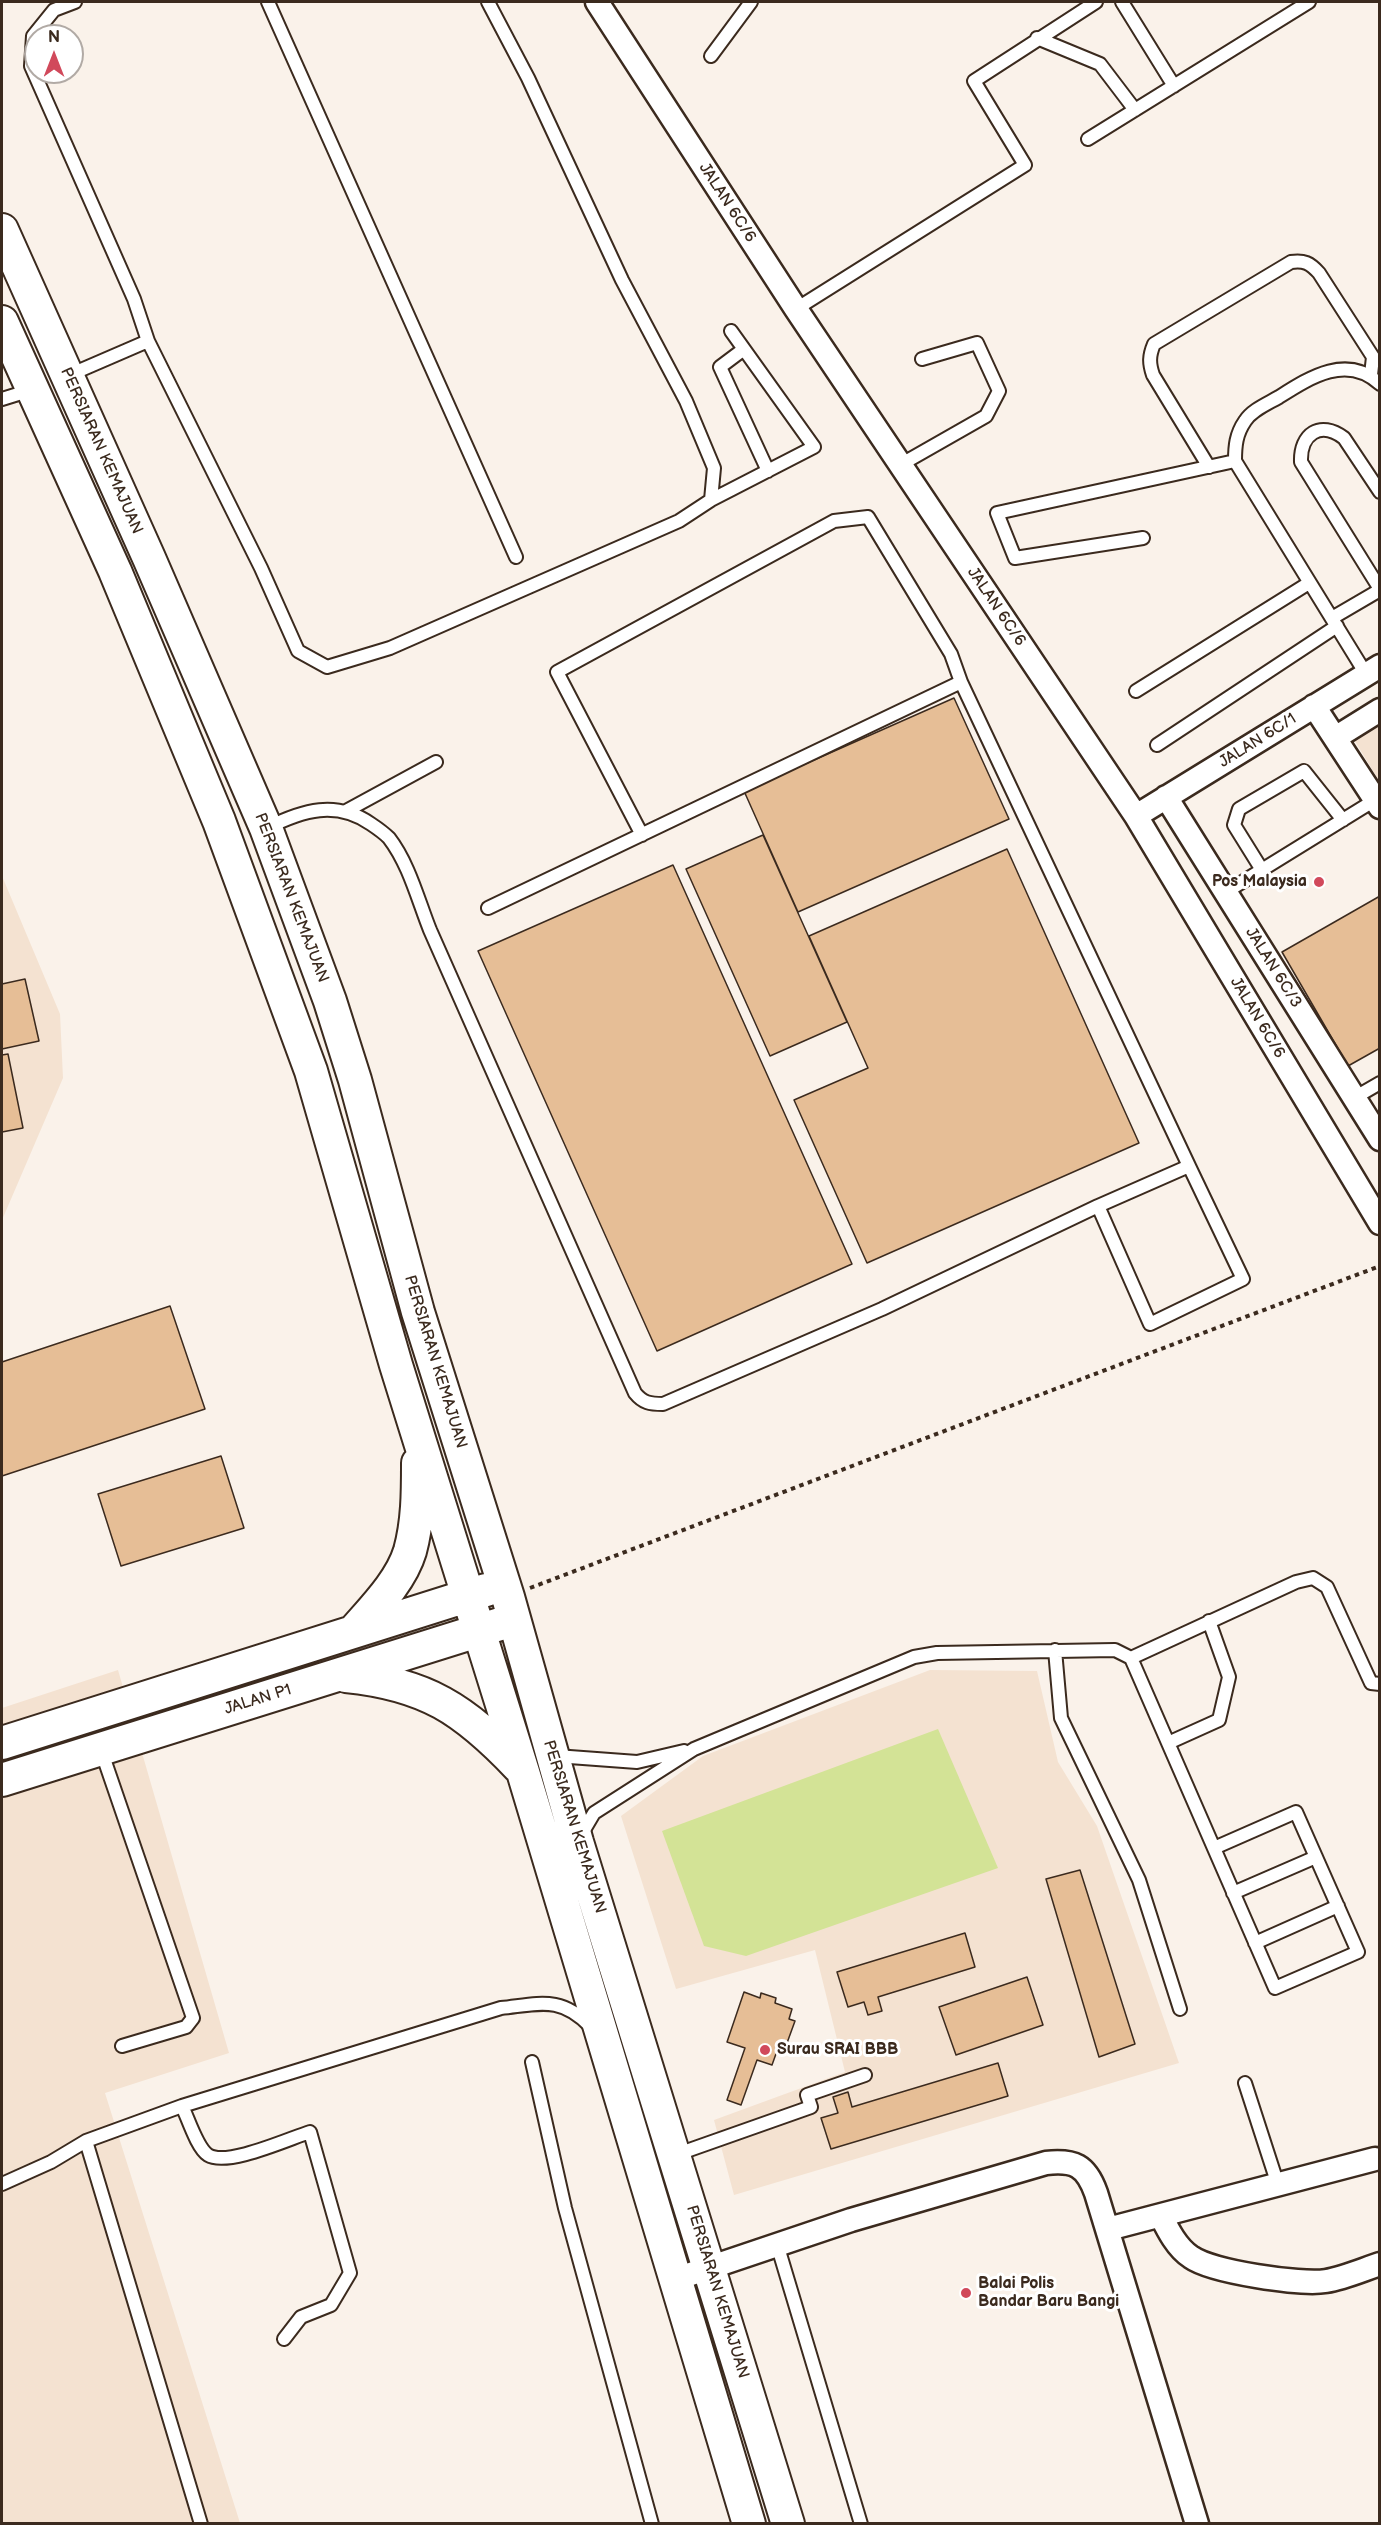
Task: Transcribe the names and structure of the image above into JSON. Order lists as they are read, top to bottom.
{
  "streets": {
    "main road": ["PERSIARAN KEMAJUAN", "JALAN P1"],
    "street": ["JALAN 6C/6", "JALAN 6C/1", "JALAN 6C/3"]
  },
  "crossings": [
    ["JALAN 6C/6", "JALAN 6C/1"],
    ["PERSIARAN KEMAJUAN", "JALAN P1"],
    ["JALAN 6C/1", "JALAN 6C/3"]
  ],
  "places": ["Pos Malaysia", "Surau SRAI BBB", "Balai Polis Bandar Baru Bangi"],
  "north": "top"
}
